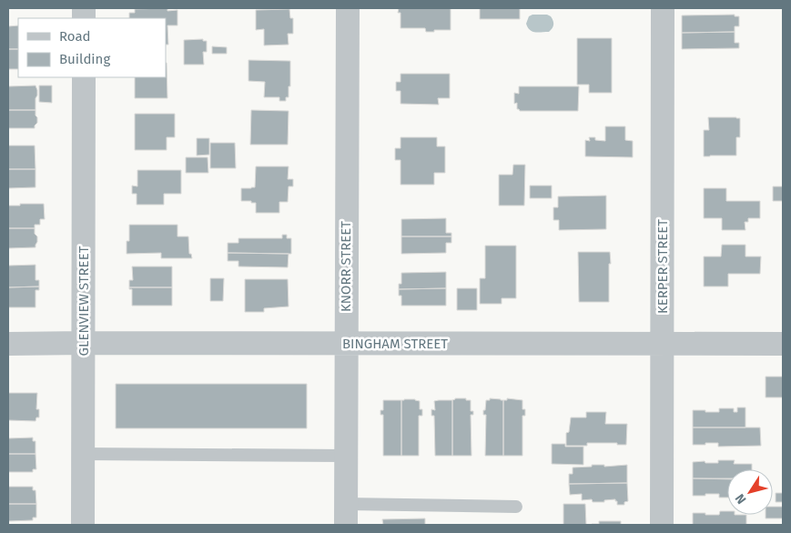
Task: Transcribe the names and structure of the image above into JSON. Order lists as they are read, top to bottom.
{
  "streets": {
    "street": [
      "KNORR STREET",
      "KERPER STREET",
      "GLENVIEW STREET",
      "BINGHAM STREET"
    ]
  },
  "crossings": [
    ["KNORR STREET", "BINGHAM STREET"],
    ["KERPER STREET", "BINGHAM STREET"],
    ["GLENVIEW STREET", "BINGHAM STREET"]
  ],
  "legend": ["Road", "Building"],
  "north": "bottom left"
}
